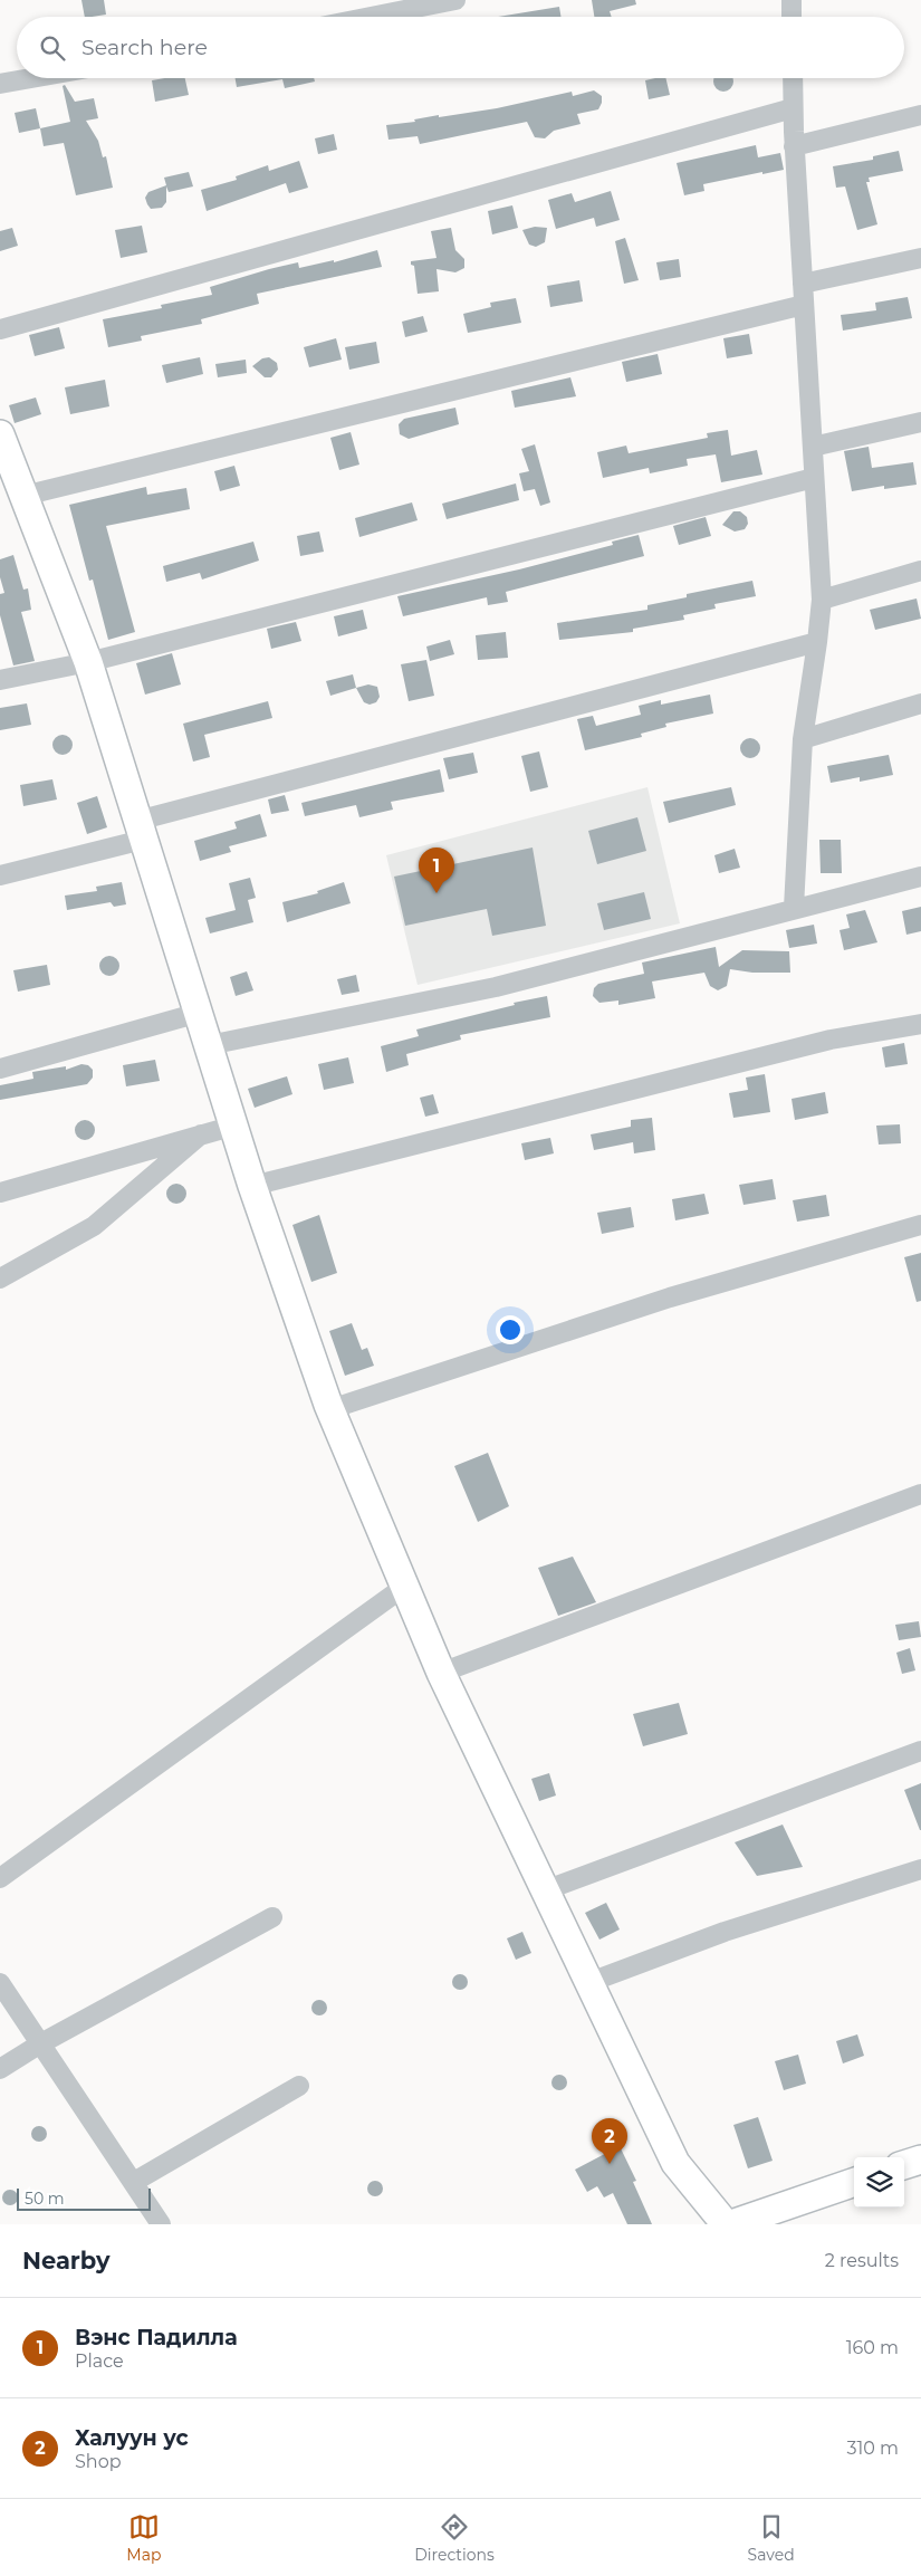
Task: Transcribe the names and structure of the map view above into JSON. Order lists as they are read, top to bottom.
{
  "scale_bar": "50 m",
  "page": {
    "search": "Search here",
    "pins": ["1", "2"],
    "scale": "50 m",
    "heading": ["Nearby", "2 results"],
    "list": [
      {
        "mark": "1",
        "name": "Вэнс Падилла",
        "note": "Place",
        "value": "160 m"
      },
      {
        "mark": "2",
        "name": "Халуун ус",
        "note": "Shop",
        "value": "310 m"
      }
    ],
    "nav": ["Map", "Directions", "Saved"]
  }
}
